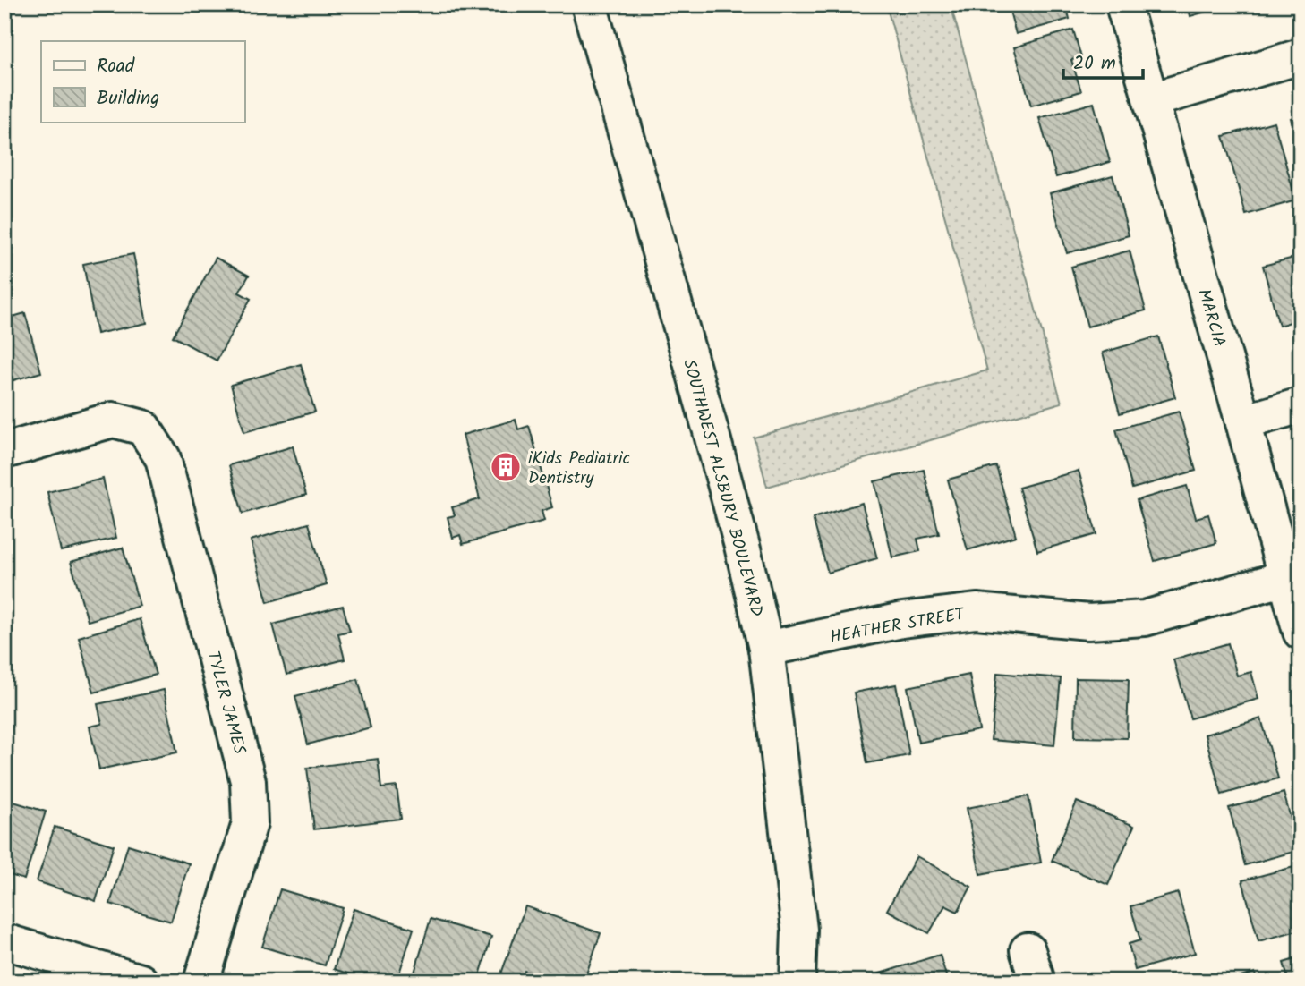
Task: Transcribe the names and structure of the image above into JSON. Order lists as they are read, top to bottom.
{
  "streets": {
    "street": [
      "MARCIA",
      "SOUTHWEST ALSBURY BOULEVARD",
      "HEATHER STREET",
      "TYLER JAMES"
    ]
  },
  "crossings": [
    ["MARCIA", "HEATHER STREET"],
    ["SOUTHWEST ALSBURY BOULEVARD", "HEATHER STREET"]
  ],
  "places": {
    "building": ["iKids Pediatric Dentistry"]
  },
  "legend": ["Road", "Building"],
  "scale_bar": "20 m"
}
